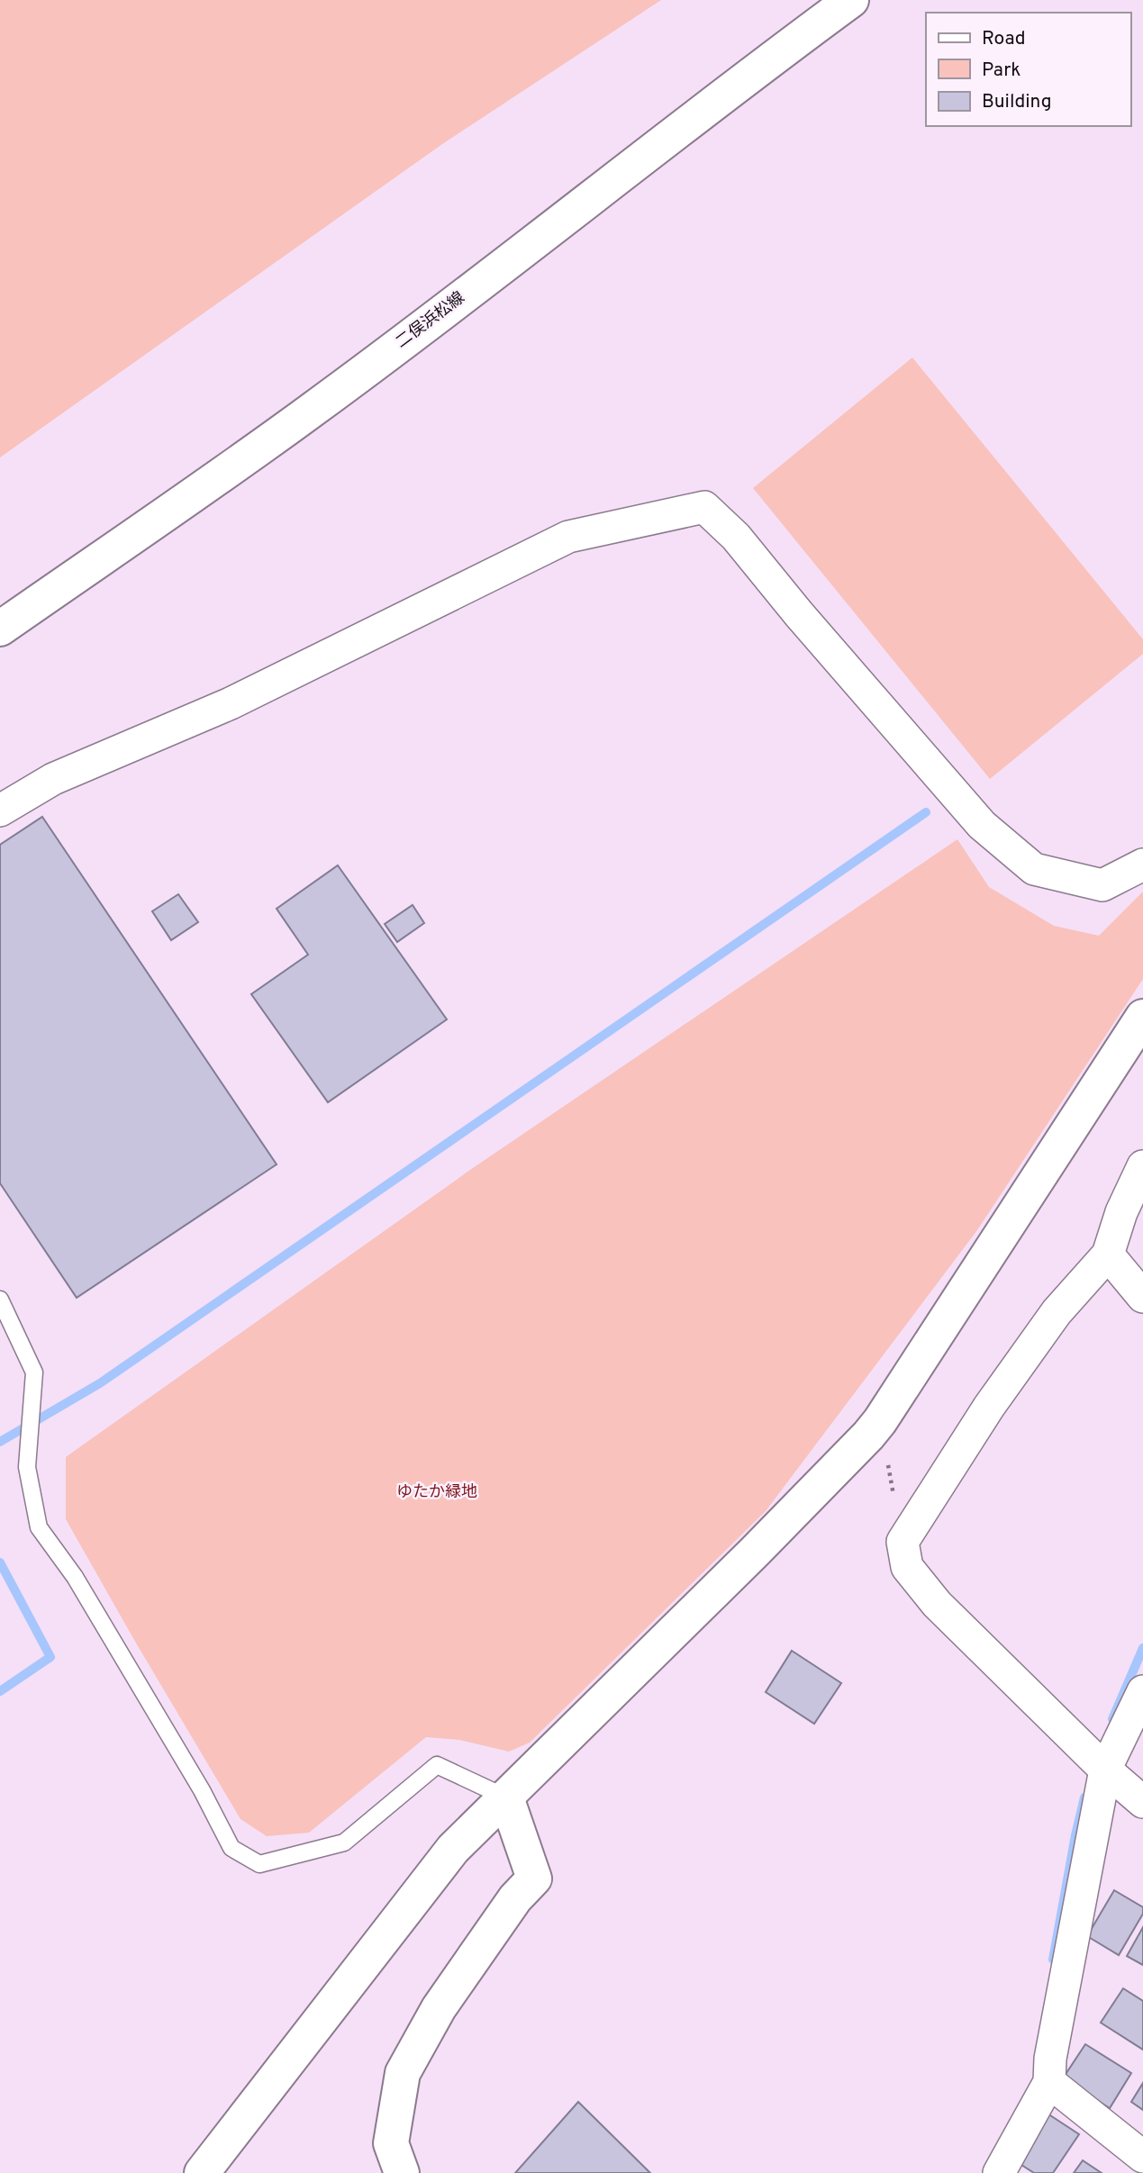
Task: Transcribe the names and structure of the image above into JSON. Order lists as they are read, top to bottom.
{
  "streets": {
    "street": ["二俣浜松線"]
  },
  "parks": ["ゆたか緑地"],
  "legend": ["Road", "Park", "Building"]
}
